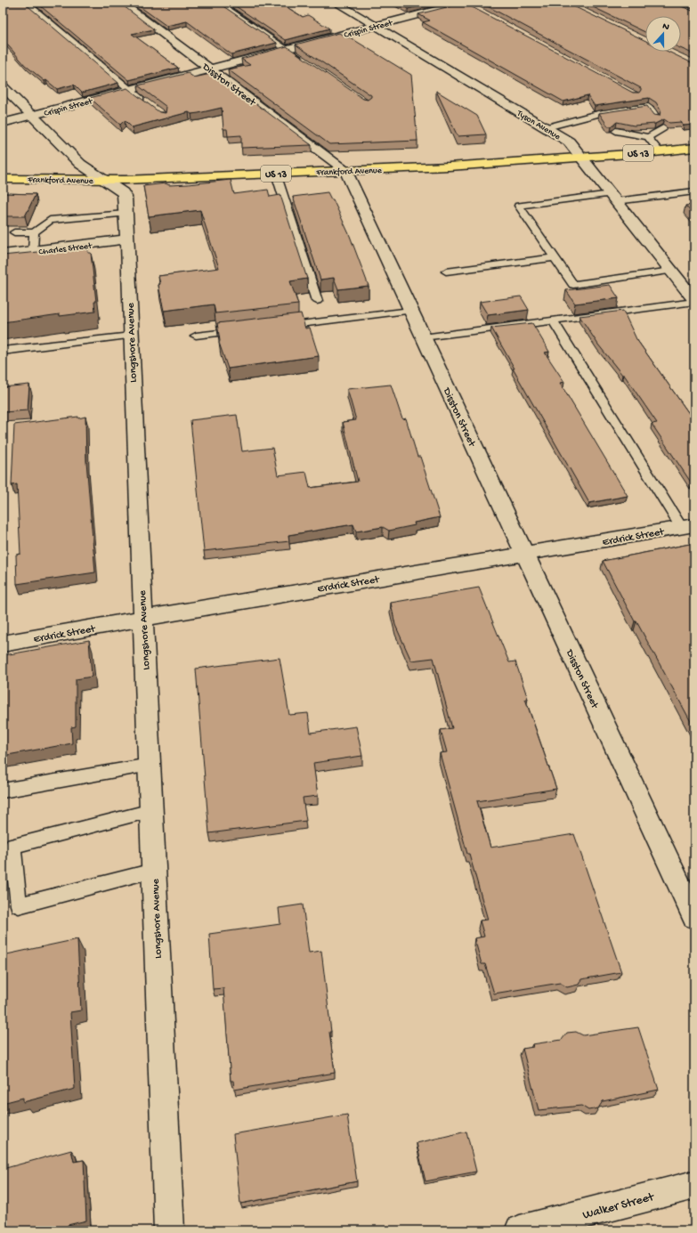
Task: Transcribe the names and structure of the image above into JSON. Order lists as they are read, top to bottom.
{
  "streets": {
    "main road": ["US 13", "Frankford Avenue"],
    "street": [
      "Crispin Street",
      "Disston Street",
      "Tyson Avenue",
      "Charles Street",
      "Longshore Avenue",
      "Erdrick Street",
      "Walker Street"
    ]
  },
  "crossings": [
    ["Crispin Street", "Disston Street"],
    ["Crispin Street", "Tyson Avenue"],
    ["Crispin Street", "Longshore Avenue"],
    ["Disston Street", "Frankford Avenue"],
    ["Disston Street", "Erdrick Street"],
    ["Tyson Avenue", "Frankford Avenue"],
    ["Frankford Avenue", "Longshore Avenue"],
    ["Charles Street", "Longshore Avenue"],
    ["Longshore Avenue", "Erdrick Street"]
  ],
  "north": "top"
}
